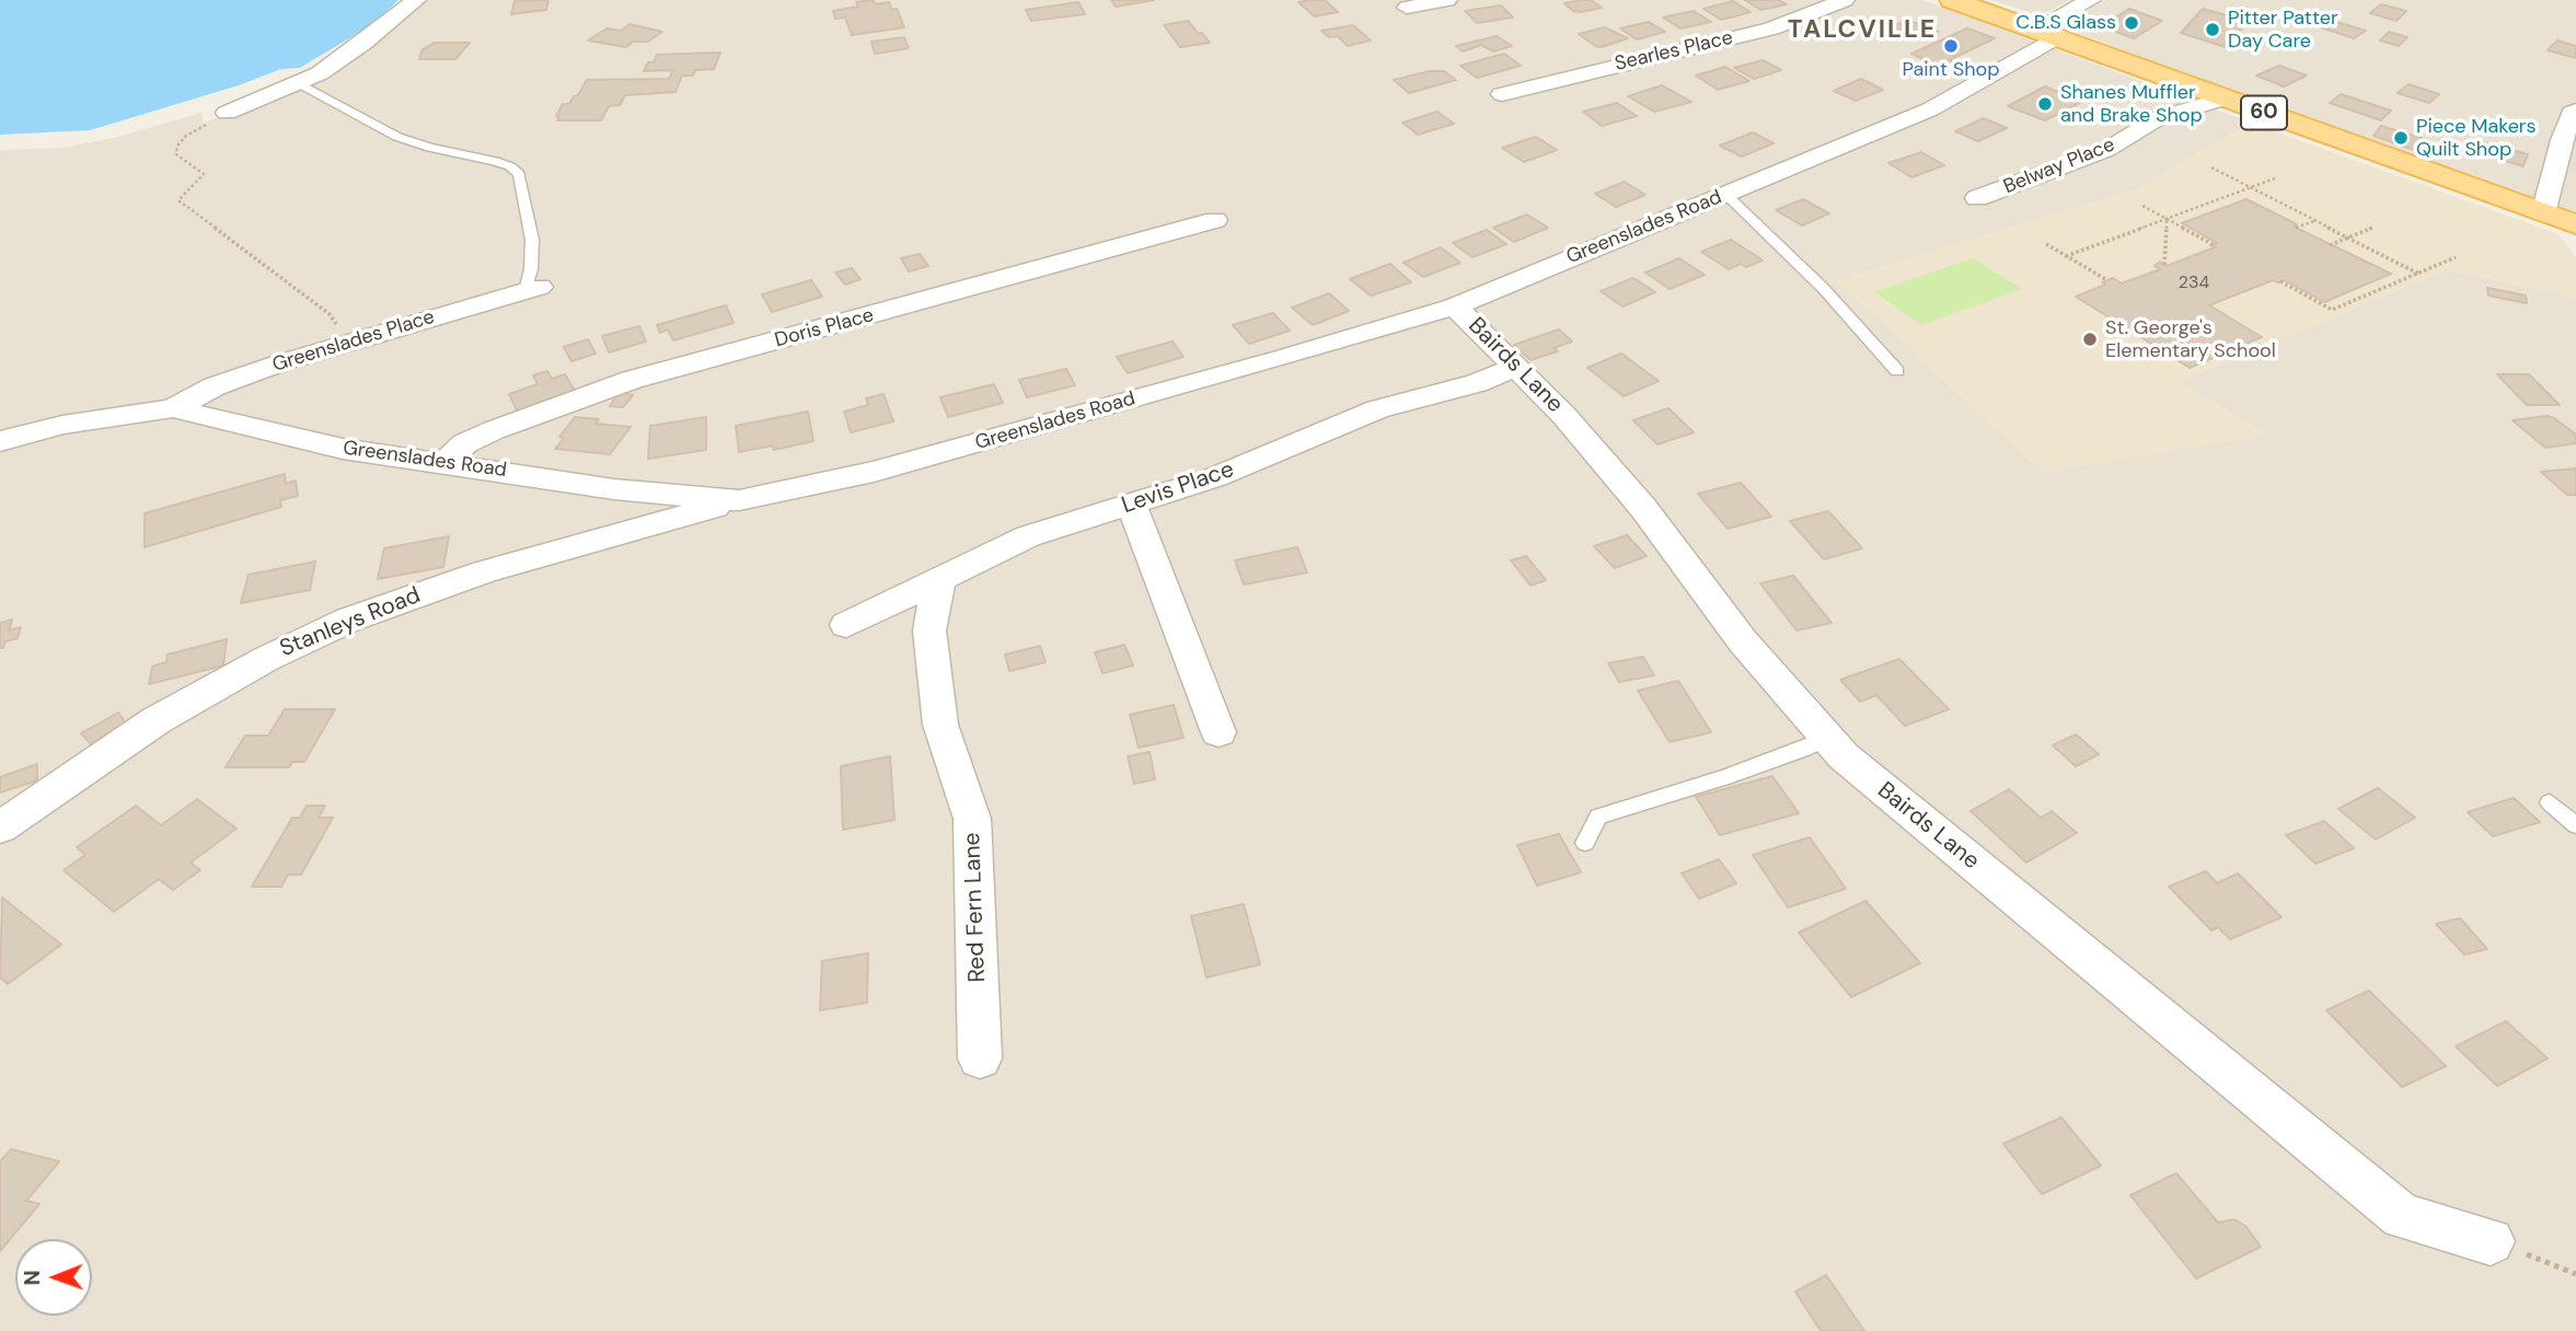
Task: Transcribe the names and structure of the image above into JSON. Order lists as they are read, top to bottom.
{
  "streets": {
    "main road": ["60"],
    "street": [
      "Searles Place",
      "Belway Place",
      "Greenslades Road",
      "Doris Place",
      "Greenslades Place",
      "Bairds Lane",
      "Levis Place",
      "Stanleys Road",
      "Red Fern Lane"
    ]
  },
  "crossings": [
    ["60", "Belway Place"],
    ["60", "Greenslades Road"],
    ["Greenslades Road", "Doris Place"],
    ["Greenslades Road", "Greenslades Place"],
    ["Greenslades Road", "Bairds Lane"],
    ["Greenslades Road", "Stanleys Road"],
    ["Bairds Lane", "Levis Place"],
    ["Levis Place", "Red Fern Lane"]
  ],
  "districts": ["TALCVILLE"],
  "places": [
    "C.B.S Glass",
    "Pitter Patter Day Care",
    "Paint Shop",
    "Shanes Muffler and Brake Shop",
    "Piece Makers Quilt Shop",
    "St. George's Elementary School"
  ],
  "house_numbers": ["234"],
  "north": "left"
}
